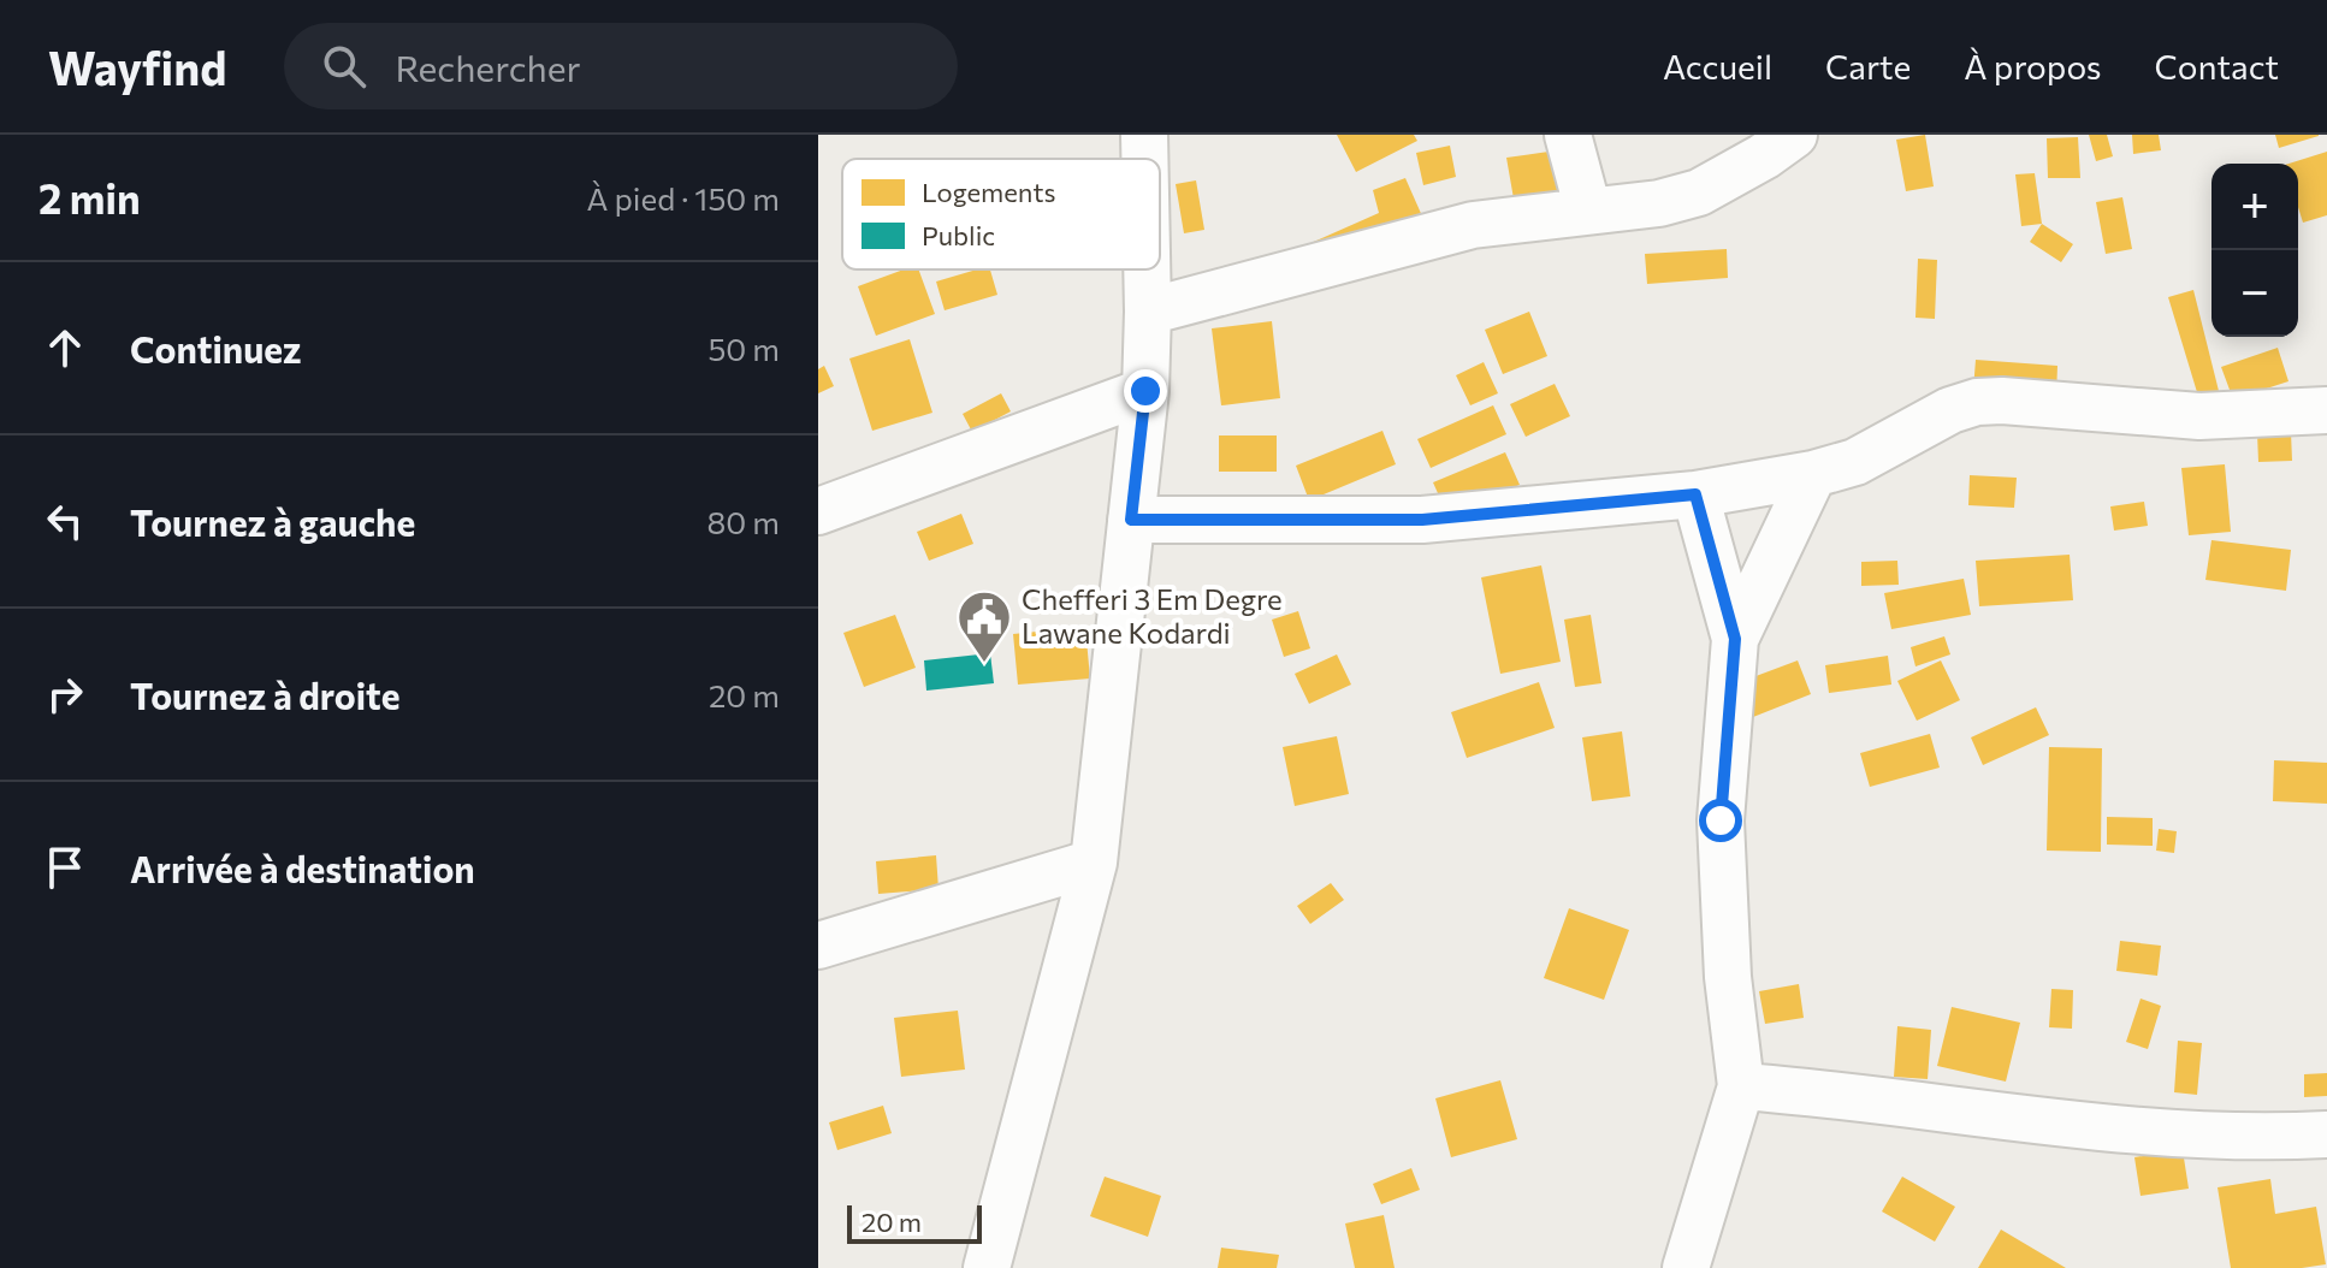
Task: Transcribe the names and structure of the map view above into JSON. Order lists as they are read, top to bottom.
{
  "places": {
    "public building": ["Chefferi 3 Em Degre Lawane Kodardi"]
  },
  "legend": ["Logements", "Public"],
  "scale_bar": "20 m",
  "page": {
    "header": "Wayfind",
    "search": "Rechercher",
    "nav": [
      "Accueil",
      "Carte",
      "À propos",
      "Contact"
    ],
    "heading": ["2 min", "À pied · 150 m"],
    "map_buttons": ["+", "−"],
    "list": [
      ["Continuez", "50 m"],
      ["Tournez à gauche", "80 m"],
      ["Tournez à droite", "20 m"],
      "Arrivée à destination"
    ],
    "scale": "20 m"
  }
}
